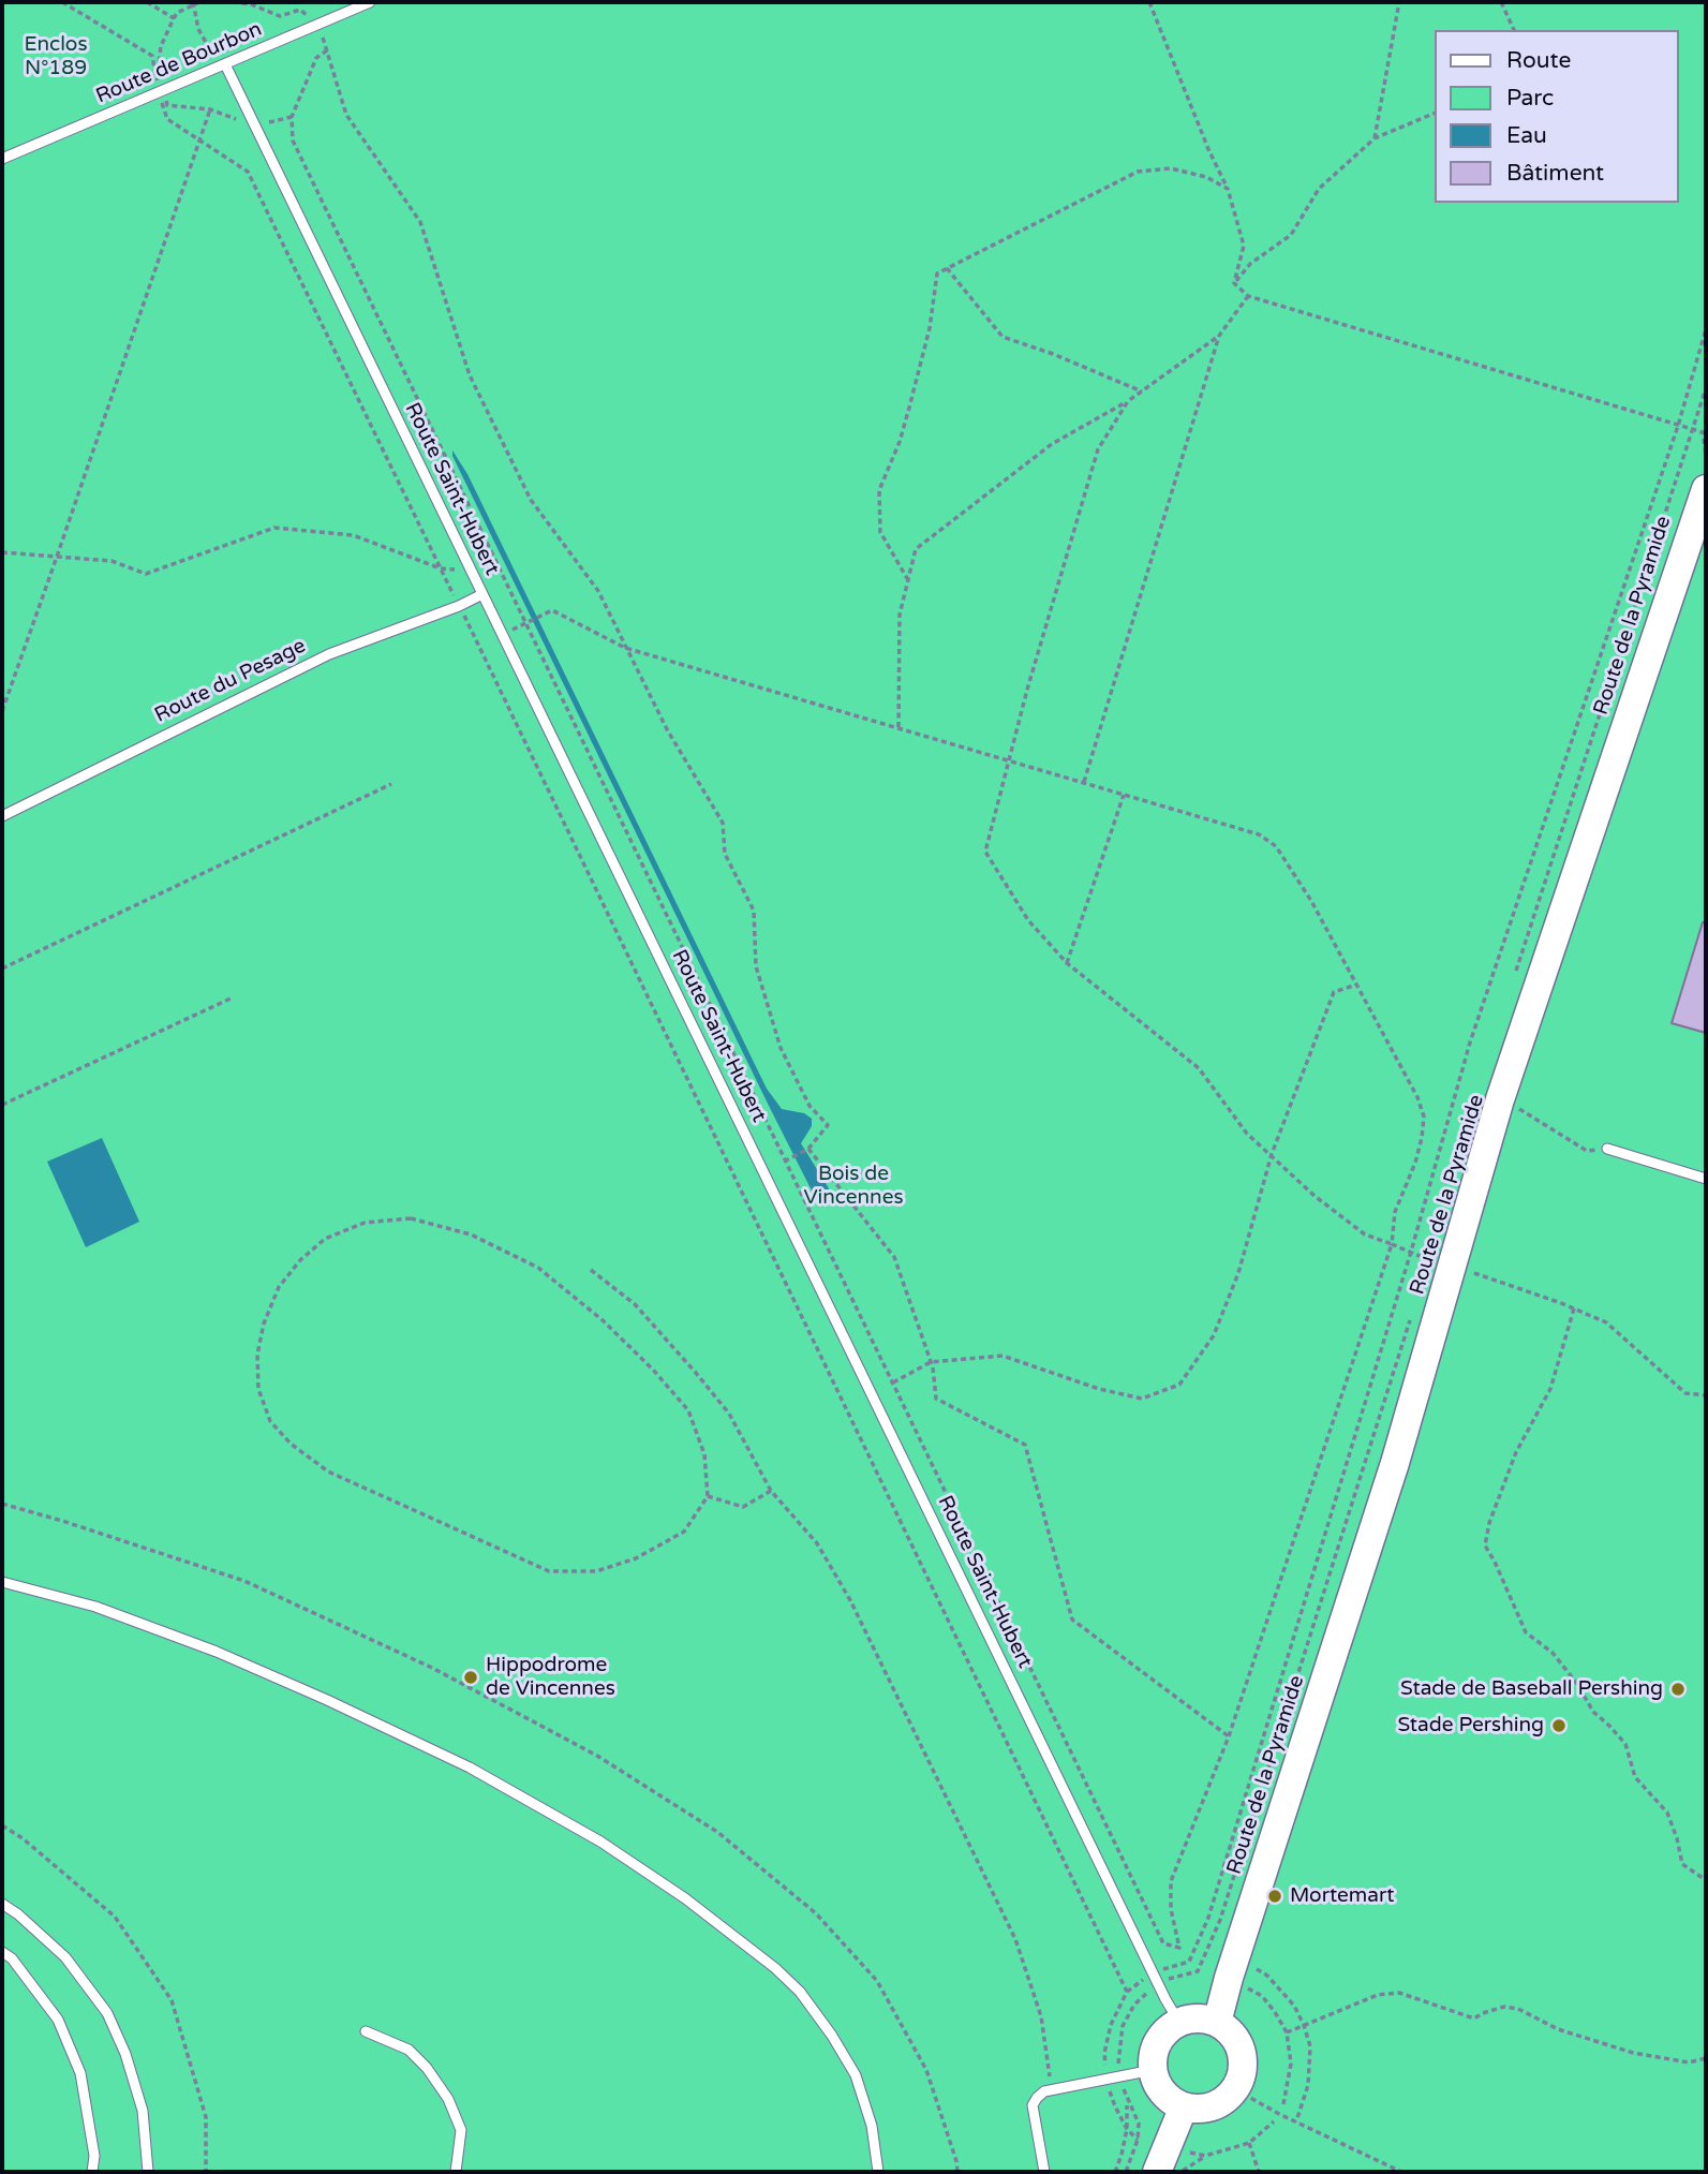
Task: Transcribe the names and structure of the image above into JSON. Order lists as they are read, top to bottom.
{
  "streets": {
    "street": ["Route de la Pyramide"],
    "lane": ["Route de Bourbon", "Route Saint-Hubert", "Route du Pesage"]
  },
  "crossings": [
    ["Route de Bourbon", "Route Saint-Hubert"],
    ["Route Saint-Hubert", "Route de la Pyramide"],
    ["Route Saint-Hubert", "Route du Pesage"]
  ],
  "parks": ["Enclos N°189", "Bois de Vincennes"],
  "places": [
    "Hippodrome de Vincennes",
    "Stade de Baseball Pershing",
    "Stade Pershing",
    "Mortemart"
  ],
  "legend": [
    "Route",
    "Parc",
    "Eau",
    "Bâtiment"
  ]
}
